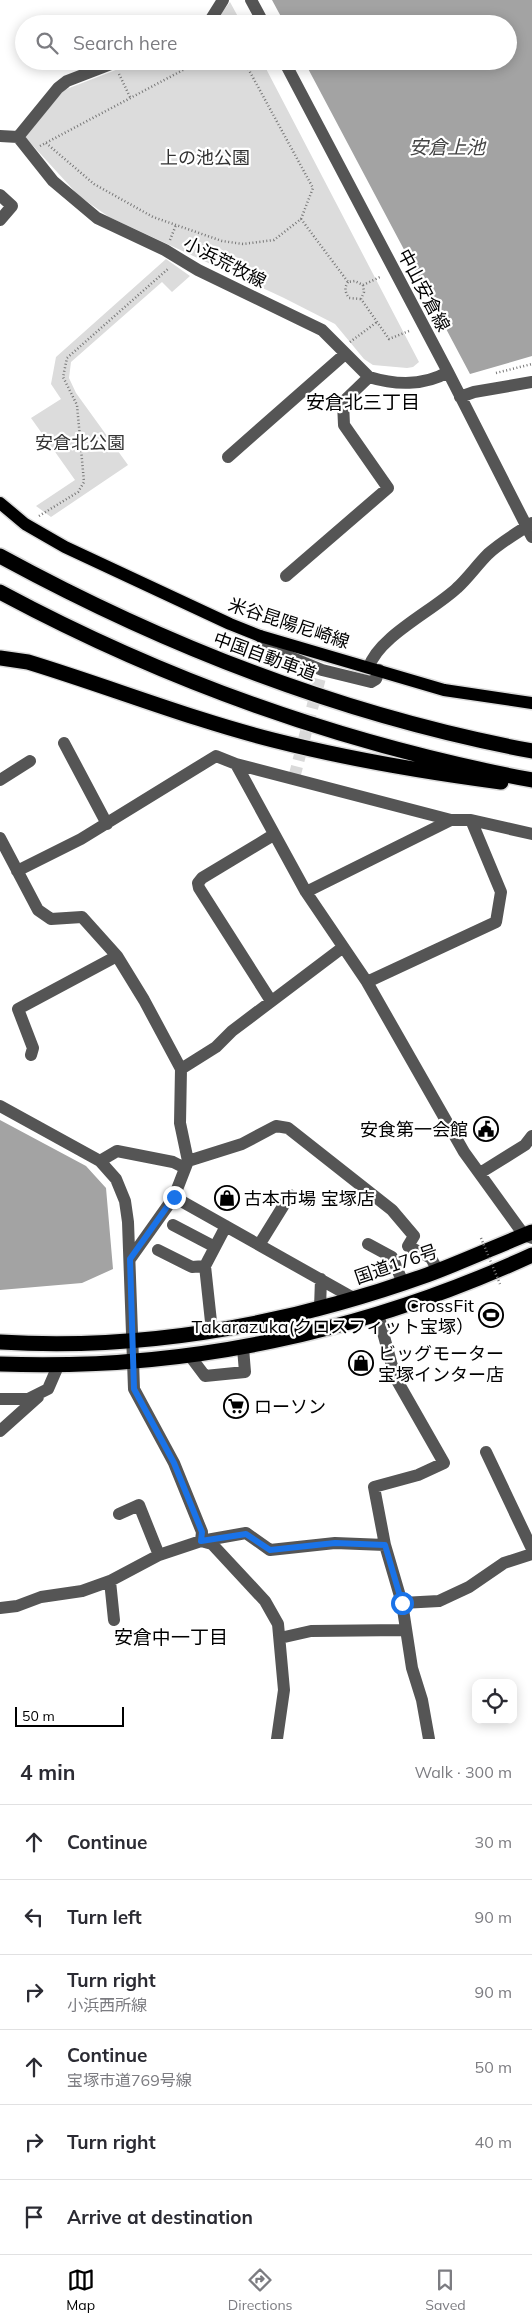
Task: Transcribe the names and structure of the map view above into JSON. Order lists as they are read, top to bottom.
{
  "streets": {
    "highway": ["中国自動車道", "国道176号"],
    "main road": ["米谷昆陽尼崎線"],
    "street": ["小浜荒牧線", "中山安倉線"]
  },
  "districts": ["安倉北三丁目", "安倉中一丁目"],
  "water": ["安倉上池"],
  "parks": ["上の池公園", "安倉北公園"],
  "places": {
    "public building": ["安食第一会館"],
    "shop": ["古本市場 宝塚店", "ビッグモーター 宝塚インター店"],
    "sports": ["CrossFit Takarazuka(クロスフィット宝塚）"],
    "supermarket": ["ローソン"]
  },
  "scale_bar": "50 m",
  "page": {
    "search": "Search here",
    "scale": "50 m",
    "heading": ["4 min", "Walk · 300 m"],
    "list": [
      ["Continue", "30 m"],
      ["Turn left", "90 m"],
      ["Turn right", "小浜西所線", "90 m"],
      ["Continue", "宝塚市道769号線", "50 m"],
      ["Turn right", "40 m"],
      "Arrive at destination"
    ],
    "nav": ["Map", "Directions", "Saved"]
  }
}
